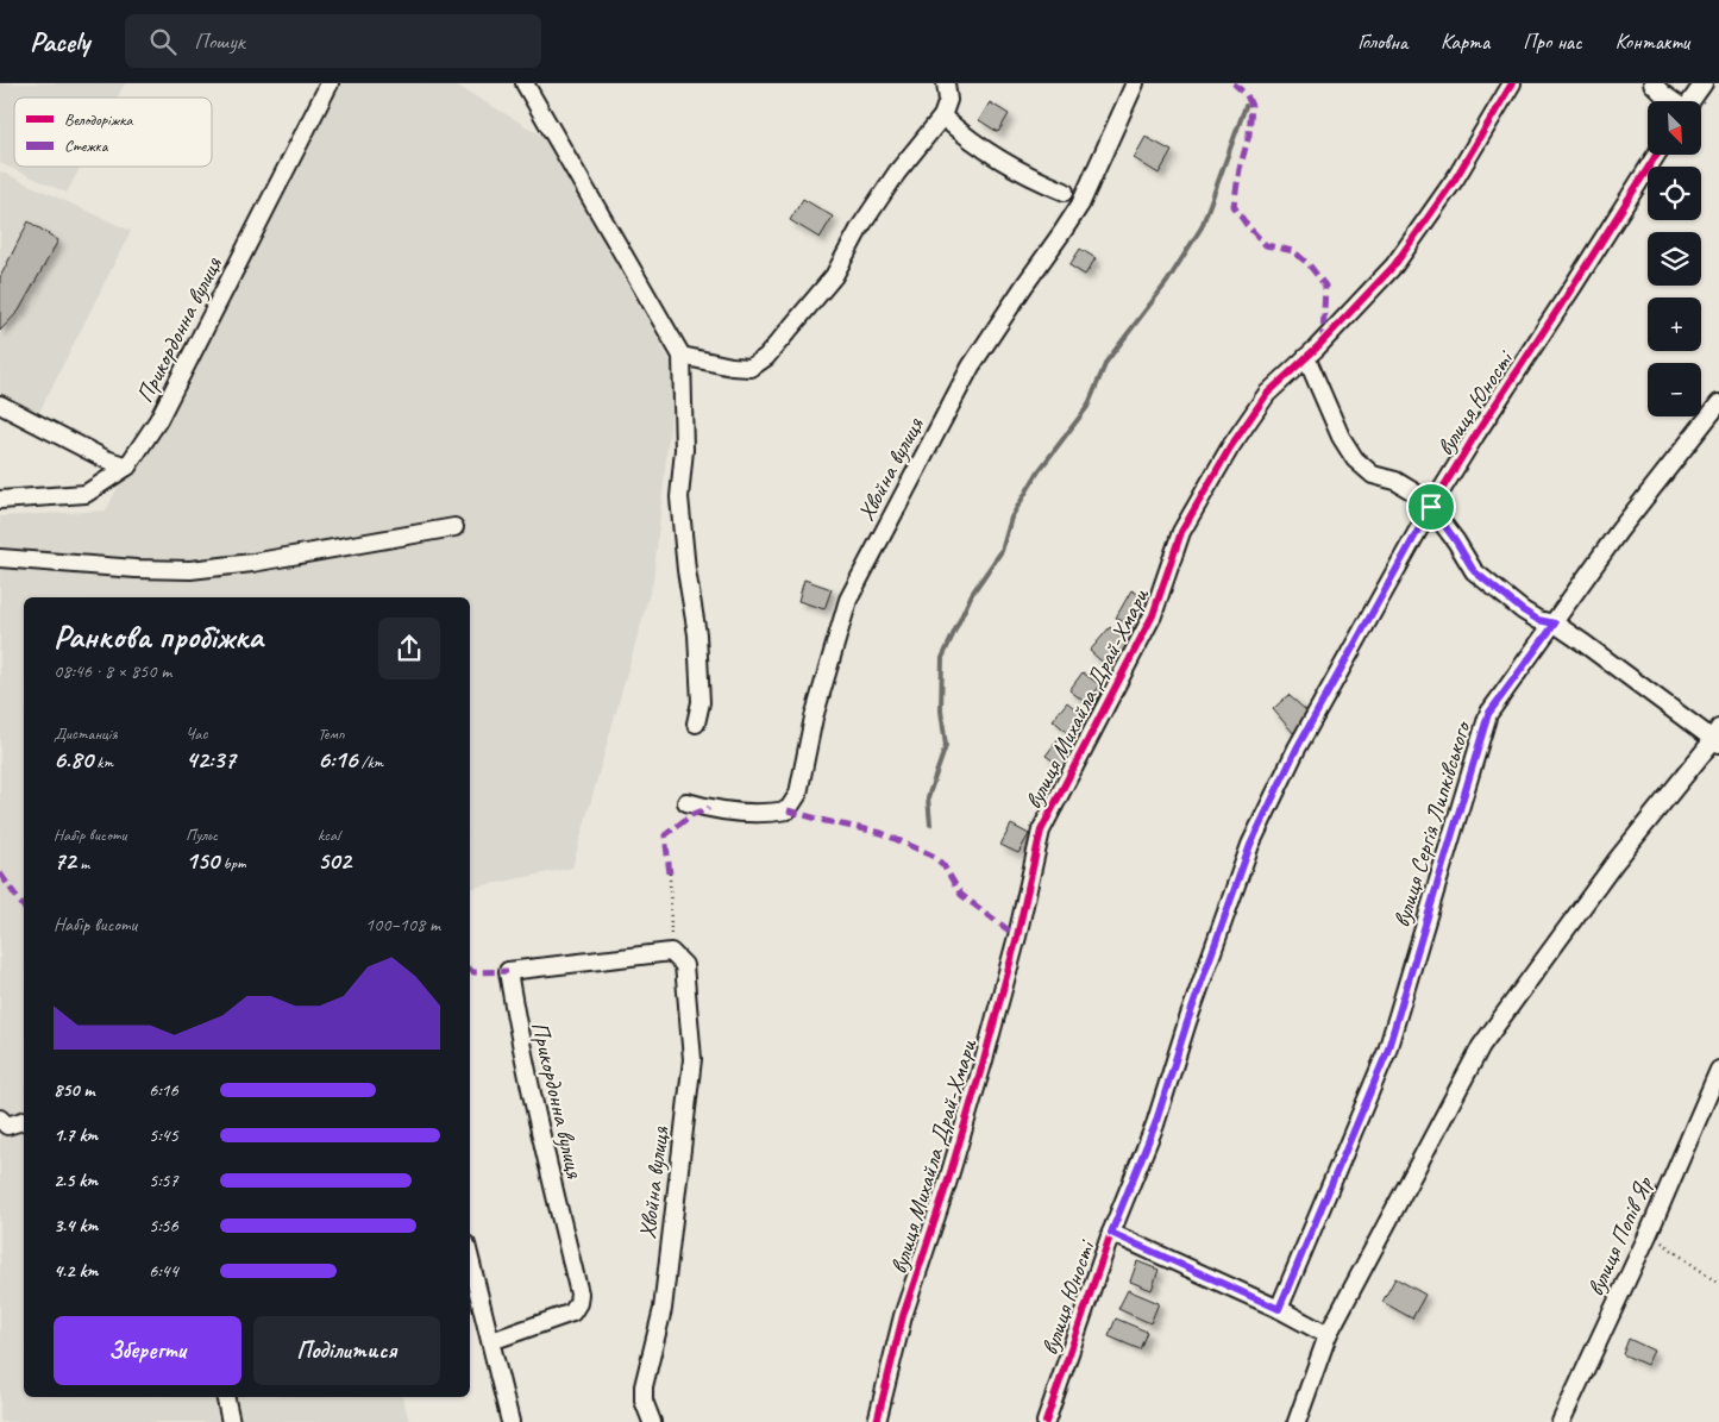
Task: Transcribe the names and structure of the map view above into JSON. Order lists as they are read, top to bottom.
{
  "streets": {
    "street": [
      "Прикордонна вулиця",
      "вулиця Юності",
      "Хвойна вулиця",
      "вулиця Михайла Драй-Хмари",
      "вулиця Сергія Липківського",
      "вулиця Попів Яр"
    ]
  },
  "crossings": [
    ["Прикордонна вулиця", "Хвойна вулиця"]
  ],
  "legend": ["Велодоріжка", "Стежка"],
  "north": "bottom right",
  "page": {
    "header": "Pacely",
    "search": "Пошук",
    "nav": [
      "Головна",
      "Карта",
      "Про нас",
      "Контакти"
    ],
    "map_buttons": ["+", "−"],
    "heading": ["Ранкова пробіжка", "08:46 · 8 × 850 m"],
    "stats": [
      ["Дистанція", "6.80 km"],
      ["Час", "42:37"],
      ["Темп", "6:16 /km"],
      ["Набір висоти", "72 m"],
      ["Пульс", "150 bpm"],
      ["kcal", "502"]
    ],
    "chart": ["Набір висоти", "100–108 m"],
    "list": [
      {
        "name": "850 m",
        "note": "6:16"
      },
      {
        "name": "1.7 km",
        "note": "5:45"
      },
      {
        "name": "2.5 km",
        "note": "5:57"
      },
      {
        "name": "3.4 km",
        "note": "5:56"
      },
      {
        "name": "4.2 km",
        "note": "6:44"
      }
    ],
    "buttons": ["Зберегти", "Поділитися"]
  }
}
